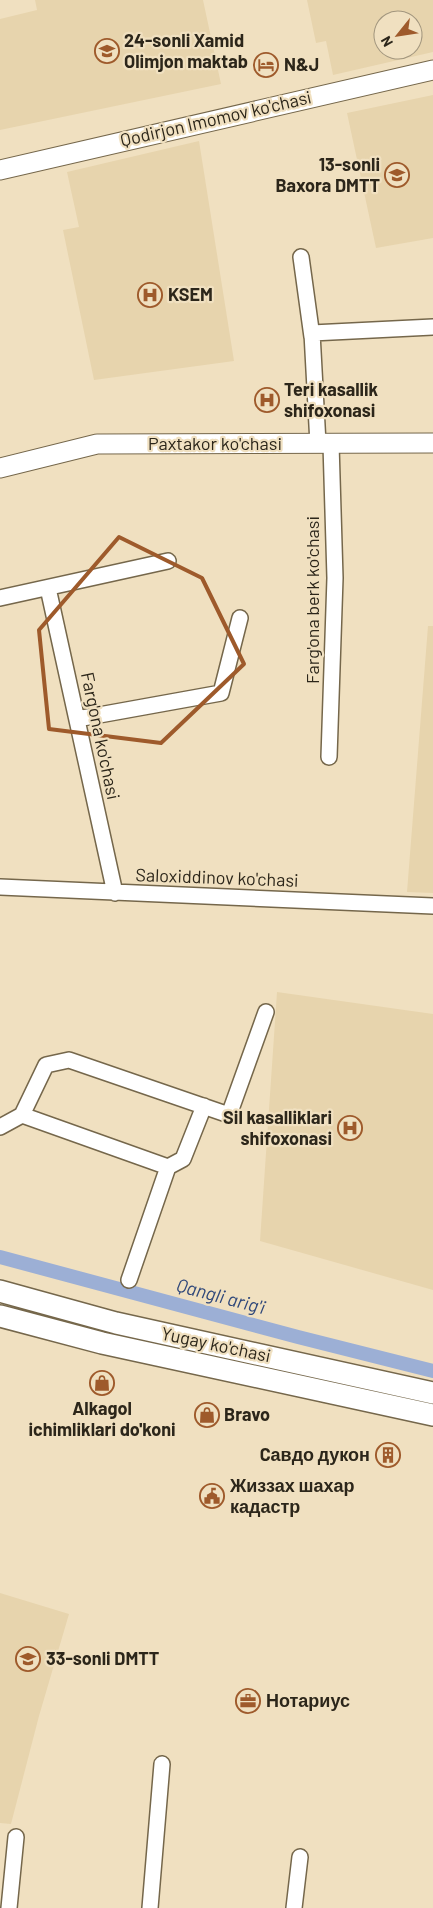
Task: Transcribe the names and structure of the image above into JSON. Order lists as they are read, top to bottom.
{
  "streets": {
    "main road": ["Yugay ko'chasi"],
    "street": [
      "Qodirjon Imomov ko'chasi",
      "Paxtakor ko'chasi",
      "Farg'ona berk ko'chasi",
      "Farg'ona ko'chasi",
      "Saloxiddinov ko'chasi"
    ]
  },
  "crossings": [
    ["Paxtakor ko'chasi", "Farg'ona berk ko'chasi"],
    ["Farg'ona ko'chasi", "Saloxiddinov ko'chasi"]
  ],
  "water": ["Qangli arig'i"],
  "places": {
    "school or university": ["24-sonli Xamid Olimjon maktab", "13-sonli Baxora DMTT", "33-sonli DMTT"],
    "hotel": ["N&J"],
    "hospital": ["KSEM", "Teri kasallik shifoxonasi", "Sil kasalliklari shifoxonasi"],
    "shop": ["Alkagol ichimliklari do'koni", "Bravo"],
    "building": ["Cавдо дукон"],
    "public building": ["Жиззах шахар кадастр"],
    "office": ["Нотариус"]
  },
  "north": "bottom left"
}
